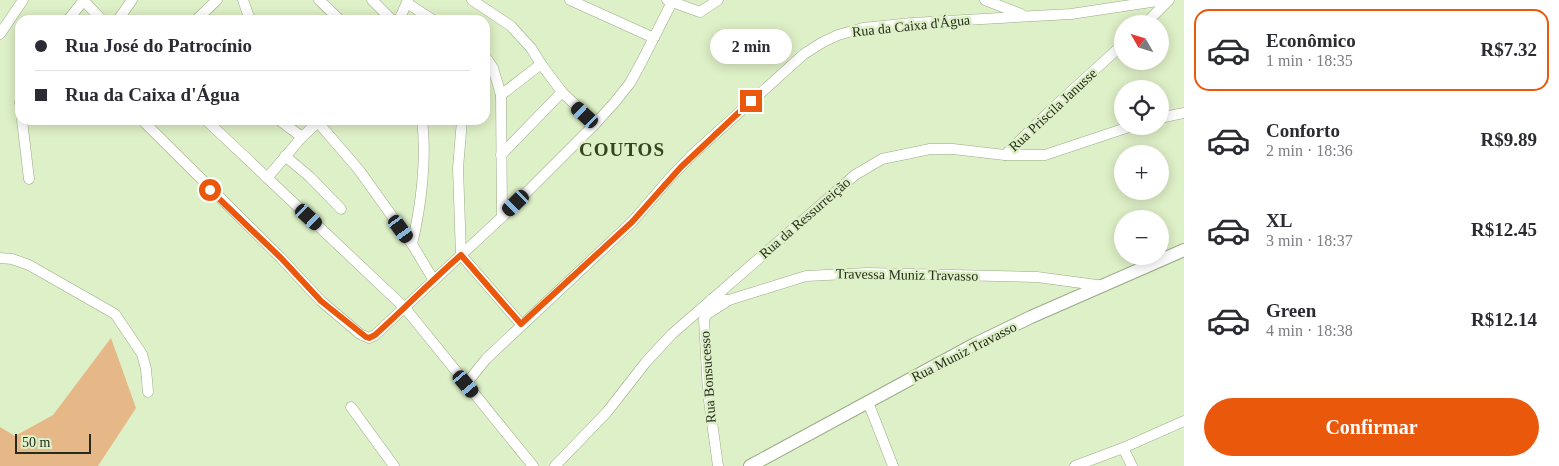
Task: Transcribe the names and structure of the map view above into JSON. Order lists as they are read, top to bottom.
{
  "streets": {
    "street": [
      "Rua da Caixa d'Água",
      "Rua Priscila Janusse",
      "Rua da Ressurreição",
      "Travessa Muniz Travasso",
      "Rua Muniz Travasso",
      "Rua Bonsucesso"
    ]
  },
  "crossings": [
    ["Rua Priscila Janusse", "Rua da Ressurreição"],
    ["Rua da Ressurreição", "Travessa Muniz Travasso"],
    ["Travessa Muniz Travasso", "Rua Muniz Travasso"],
    ["Travessa Muniz Travasso", "Rua Bonsucesso"]
  ],
  "districts": ["COUTOS"],
  "scale_bar": "50 m",
  "north": "top left",
  "page": {
    "list": [
      {
        "name": "Econômico",
        "note": "1 min · 18:35",
        "value": "R$7.32"
      },
      {
        "name": "Conforto",
        "note": "2 min · 18:36",
        "value": "R$9.89"
      },
      {
        "name": "XL",
        "note": "3 min · 18:37",
        "value": "R$12.45"
      },
      {
        "name": "Green",
        "note": "4 min · 18:38",
        "value": "R$12.14"
      }
    ],
    "map_buttons": ["+", "−"],
    "banner": ["Rua José do Patrocínio", "Rua da Caixa d'Água"],
    "bubble": "2 min",
    "buttons": "Confirmar",
    "scale": "50 m"
  }
}
